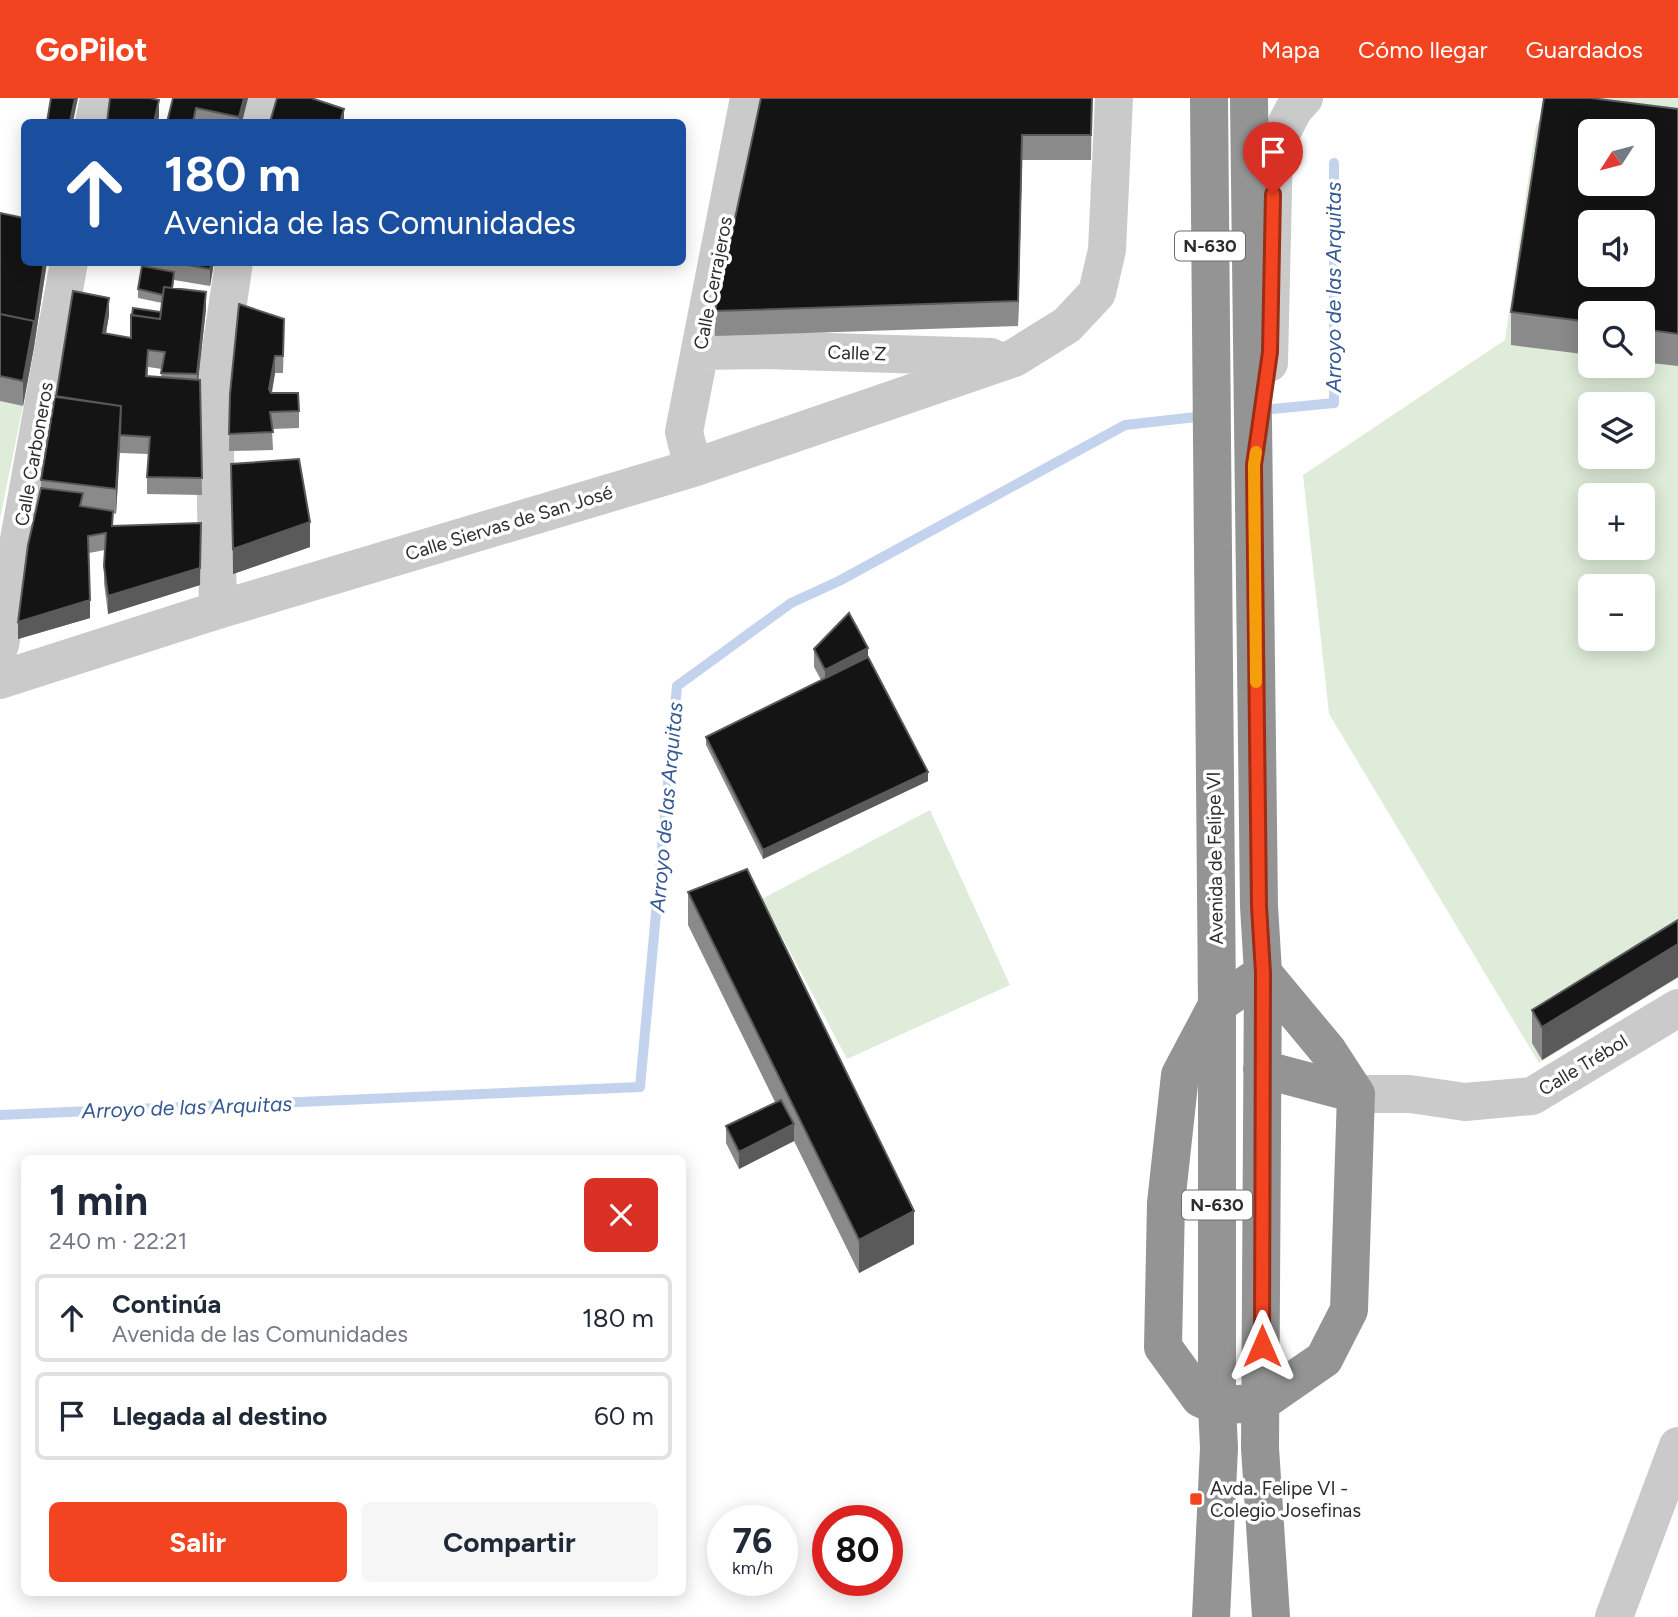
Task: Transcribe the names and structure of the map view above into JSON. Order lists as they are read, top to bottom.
{
  "streets": {
    "highway": ["N-630", "Avenida de Felipe VI"],
    "street": [
      "Calle Cerrajeros",
      "Calle Z",
      "Calle Carboneros",
      "Calle Siervas de San José",
      "Calle Trébol"
    ]
  },
  "crossings": [
    ["Calle Cerrajeros", "Calle Z"],
    ["Calle Cerrajeros", "Calle Siervas de San José"],
    ["Calle Z", "Calle Siervas de San José"]
  ],
  "water": ["Arroyo de las Arquitas"],
  "places": {
    "transit": ["Avda. Felipe VI - Colegio Josefinas"]
  },
  "north": "bottom left",
  "page": {
    "header": "GoPilot",
    "nav": ["Mapa", "Cómo llegar", "Guardados"],
    "map_buttons": ["+", "−"],
    "turn": ["180 m", "Avenida de las Comunidades"],
    "heading": ["1 min", "240 m · 22:21"],
    "list": [
      {
        "name": "Continúa",
        "note": "Avenida de las Comunidades",
        "value": "180 m"
      },
      {
        "name": "Llegada al destino",
        "value": "60 m"
      }
    ],
    "buttons": ["Salir", "Compartir"],
    "speed": "76 km/h",
    "limit": "80"
  }
}
